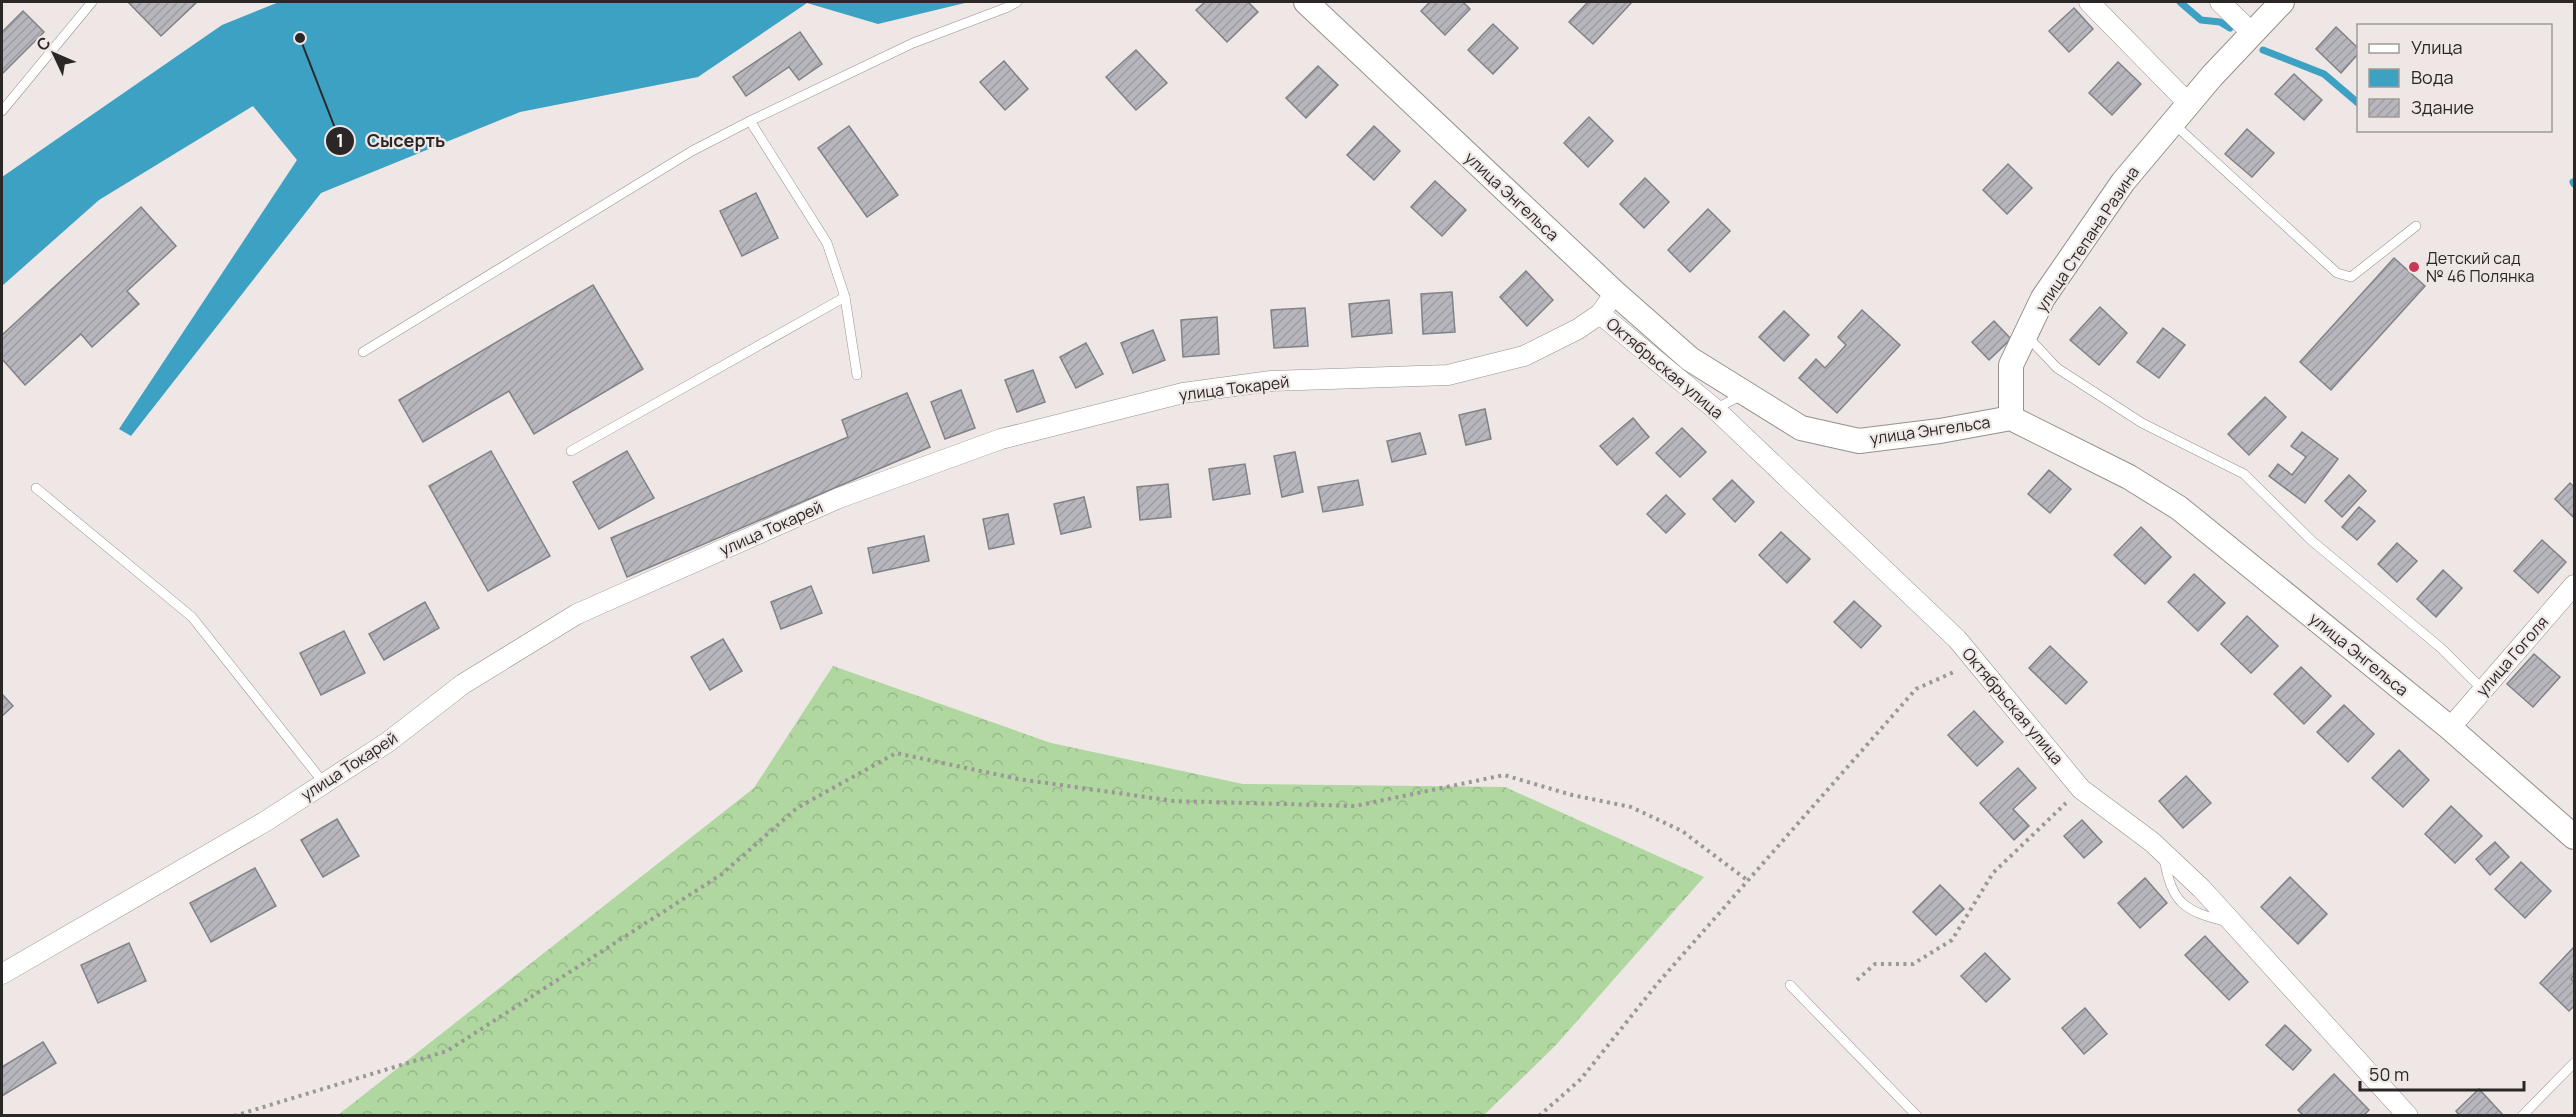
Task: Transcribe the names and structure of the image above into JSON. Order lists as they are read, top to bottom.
{
  "streets": {
    "street": [
      "улица Энгельса",
      "улица Степана Разина",
      "Октябрьская улица",
      "улица Токарей",
      "улица Гоголя"
    ]
  },
  "crossings": [
    ["улица Энгельса", "улица Степана Разина"],
    ["улица Энгельса", "улица Токарей"],
    ["улица Энгельса", "улица Гоголя"],
    ["Октябрьская улица", "улица Токарей"]
  ],
  "places": ["Сысерть", "Детский сад № 46 Полянка"],
  "legend": ["Улица", "Вода", "Здание"],
  "scale_bar": "50 m",
  "north": "top left"
}
